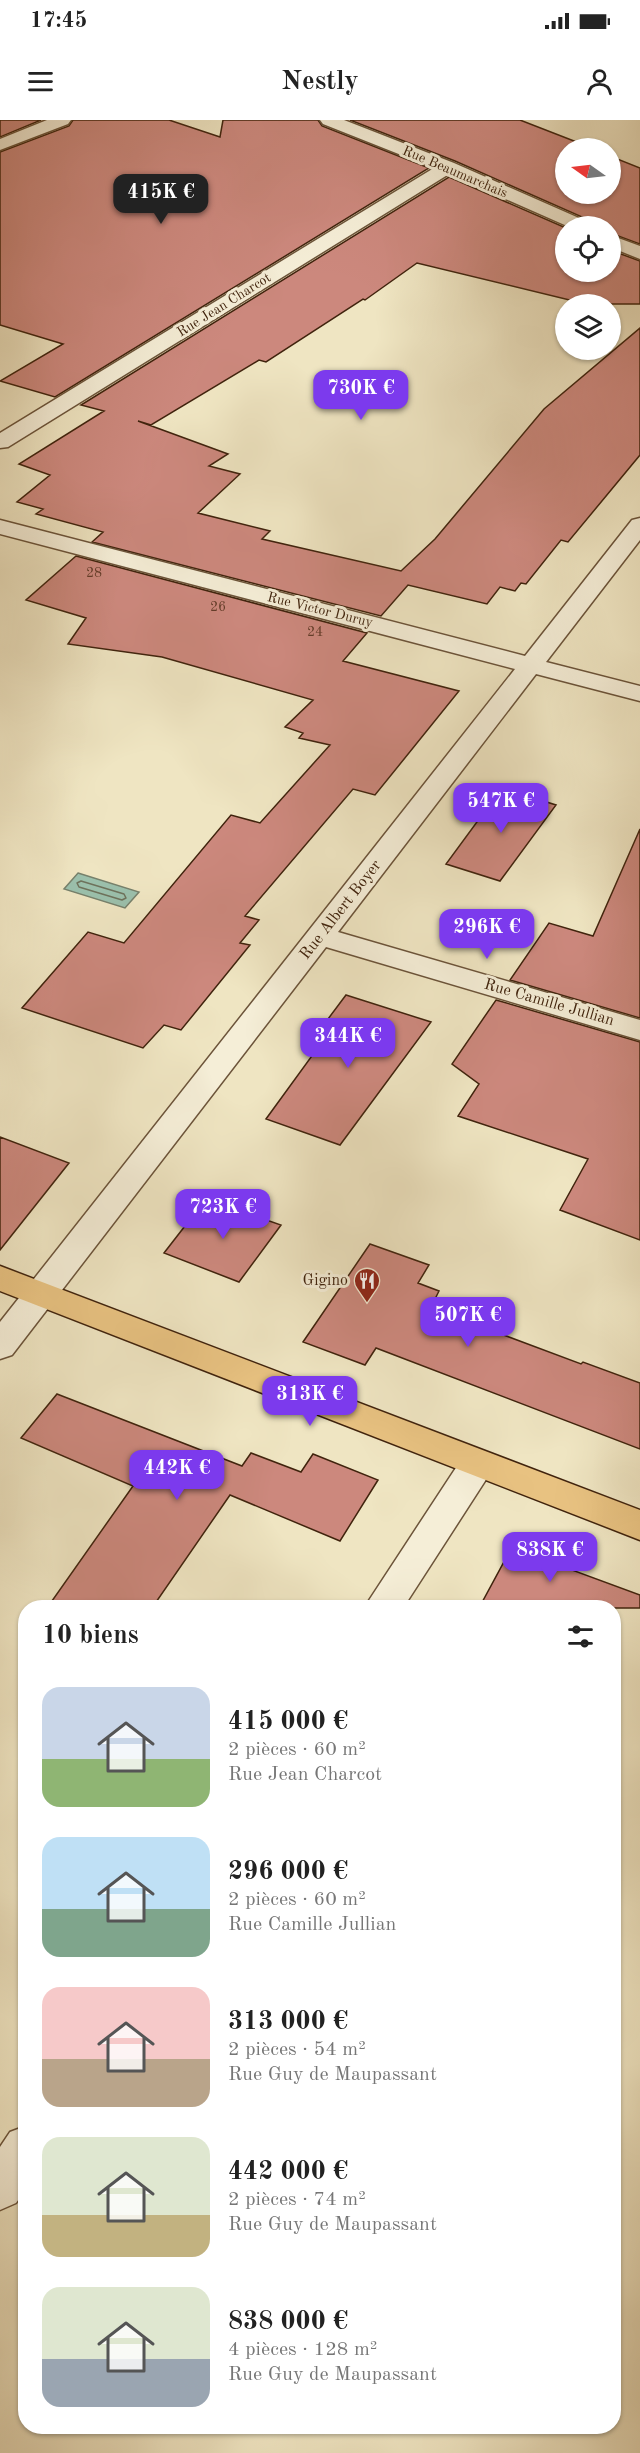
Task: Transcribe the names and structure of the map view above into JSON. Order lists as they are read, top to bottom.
{
  "streets": {
    "street": [
      "Rue Beaumarchais",
      "Rue Jean Charcot",
      "Rue Victor Duruy",
      "Rue Albert Boyer",
      "Rue Camille Jullian"
    ]
  },
  "crossings": [
    ["Rue Beaumarchais", "Rue Jean Charcot"],
    ["Rue Victor Duruy", "Rue Albert Boyer"],
    ["Rue Albert Boyer", "Rue Camille Jullian"]
  ],
  "places": {
    "restaurant": ["Gigino"]
  },
  "house_numbers": ["28", "26", "24"],
  "north": "left",
  "page": {
    "status": "17:45",
    "header": "Nestly",
    "price": [
      "415K €",
      "730K €",
      "547K €",
      "296K €",
      "344K €",
      "723K €",
      "507K €",
      "313K €",
      "442K €",
      "838K €"
    ],
    "heading": "10 biens",
    "list": [
      {
        "name": "415 000 €",
        "note": "2 pièces · 60 m² · Rue Jean Charcot"
      },
      {
        "name": "296 000 €",
        "note": "2 pièces · 60 m² · Rue Camille Jullian"
      },
      {
        "name": "313 000 €",
        "note": "2 pièces · 54 m² · Rue Guy de Maupassant"
      },
      {
        "name": "442 000 €",
        "note": "2 pièces · 74 m² · Rue Guy de Maupassant"
      },
      {
        "name": "838 000 €",
        "note": "4 pièces · 128 m² · Rue Guy de Maupassant"
      }
    ]
  }
}
